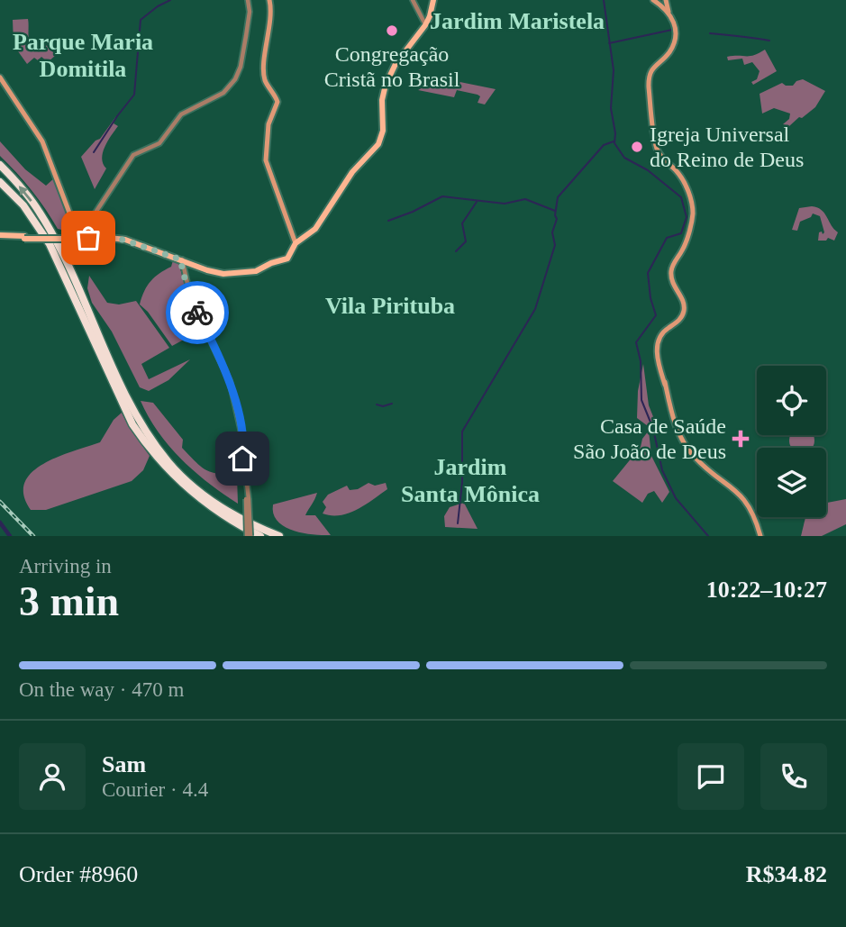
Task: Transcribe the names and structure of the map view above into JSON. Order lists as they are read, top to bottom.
{
  "districts": [
    "Jardim Maristela",
    "Parque Maria Domitila",
    "Vila Pirituba",
    "Jardim Santa Mônica"
  ],
  "places": {
    "other": ["Congregação Cristã no Brasil", "Igreja Universal do Reino de Deus"],
    "health": ["Casa de Saúde São João de Deus"]
  },
  "page": {
    "heading": ["3 min", "Arriving in", "10:22–10:27"],
    "panel": [
      "Sam",
      "Courier · 4.4",
      "Order #8960",
      "R$34.82"
    ],
    "bar": "On the way · 470 m"
  }
}
